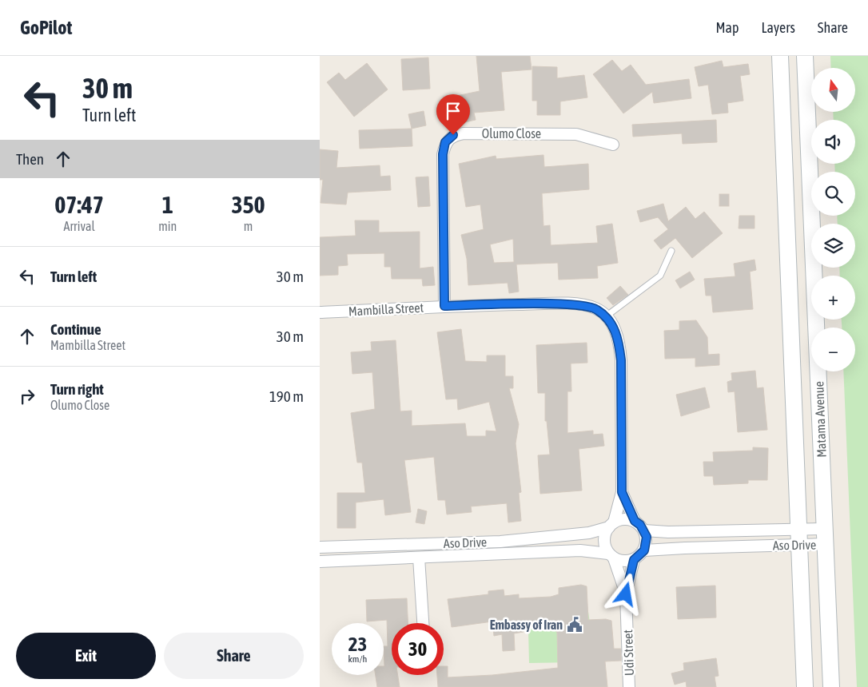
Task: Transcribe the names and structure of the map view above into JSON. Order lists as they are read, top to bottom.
{
  "streets": {
    "main road": ["Matama Avenue"],
    "street": [
      "Olumo Close",
      "Mambilla Street",
      "Aso Drive",
      "Udi Street"
    ]
  },
  "crossings": [
    ["Olumo Close", "Mambilla Street"],
    ["Matama Avenue", "Aso Drive"]
  ],
  "places": {
    "public building": ["Embassy of Iran"]
  },
  "north": "top",
  "page": {
    "header": "GoPilot",
    "nav": ["Map", "Layers", "Share"],
    "turn": ["30 m", "Turn left"],
    "map_buttons": ["+", "−"],
    "then": "Then",
    "eta": [
      "07:47",
      "Arrival",
      "1",
      "min",
      "350",
      "m"
    ],
    "list": [
      {
        "name": "Turn left",
        "value": "30 m"
      },
      {
        "name": "Continue",
        "note": "Mambilla Street",
        "value": "30 m"
      },
      {
        "name": "Turn right",
        "note": "Olumo Close",
        "value": "190 m"
      }
    ],
    "speed": "23 km/h",
    "limit": "30",
    "buttons": ["Exit", "Share"]
  }
}
